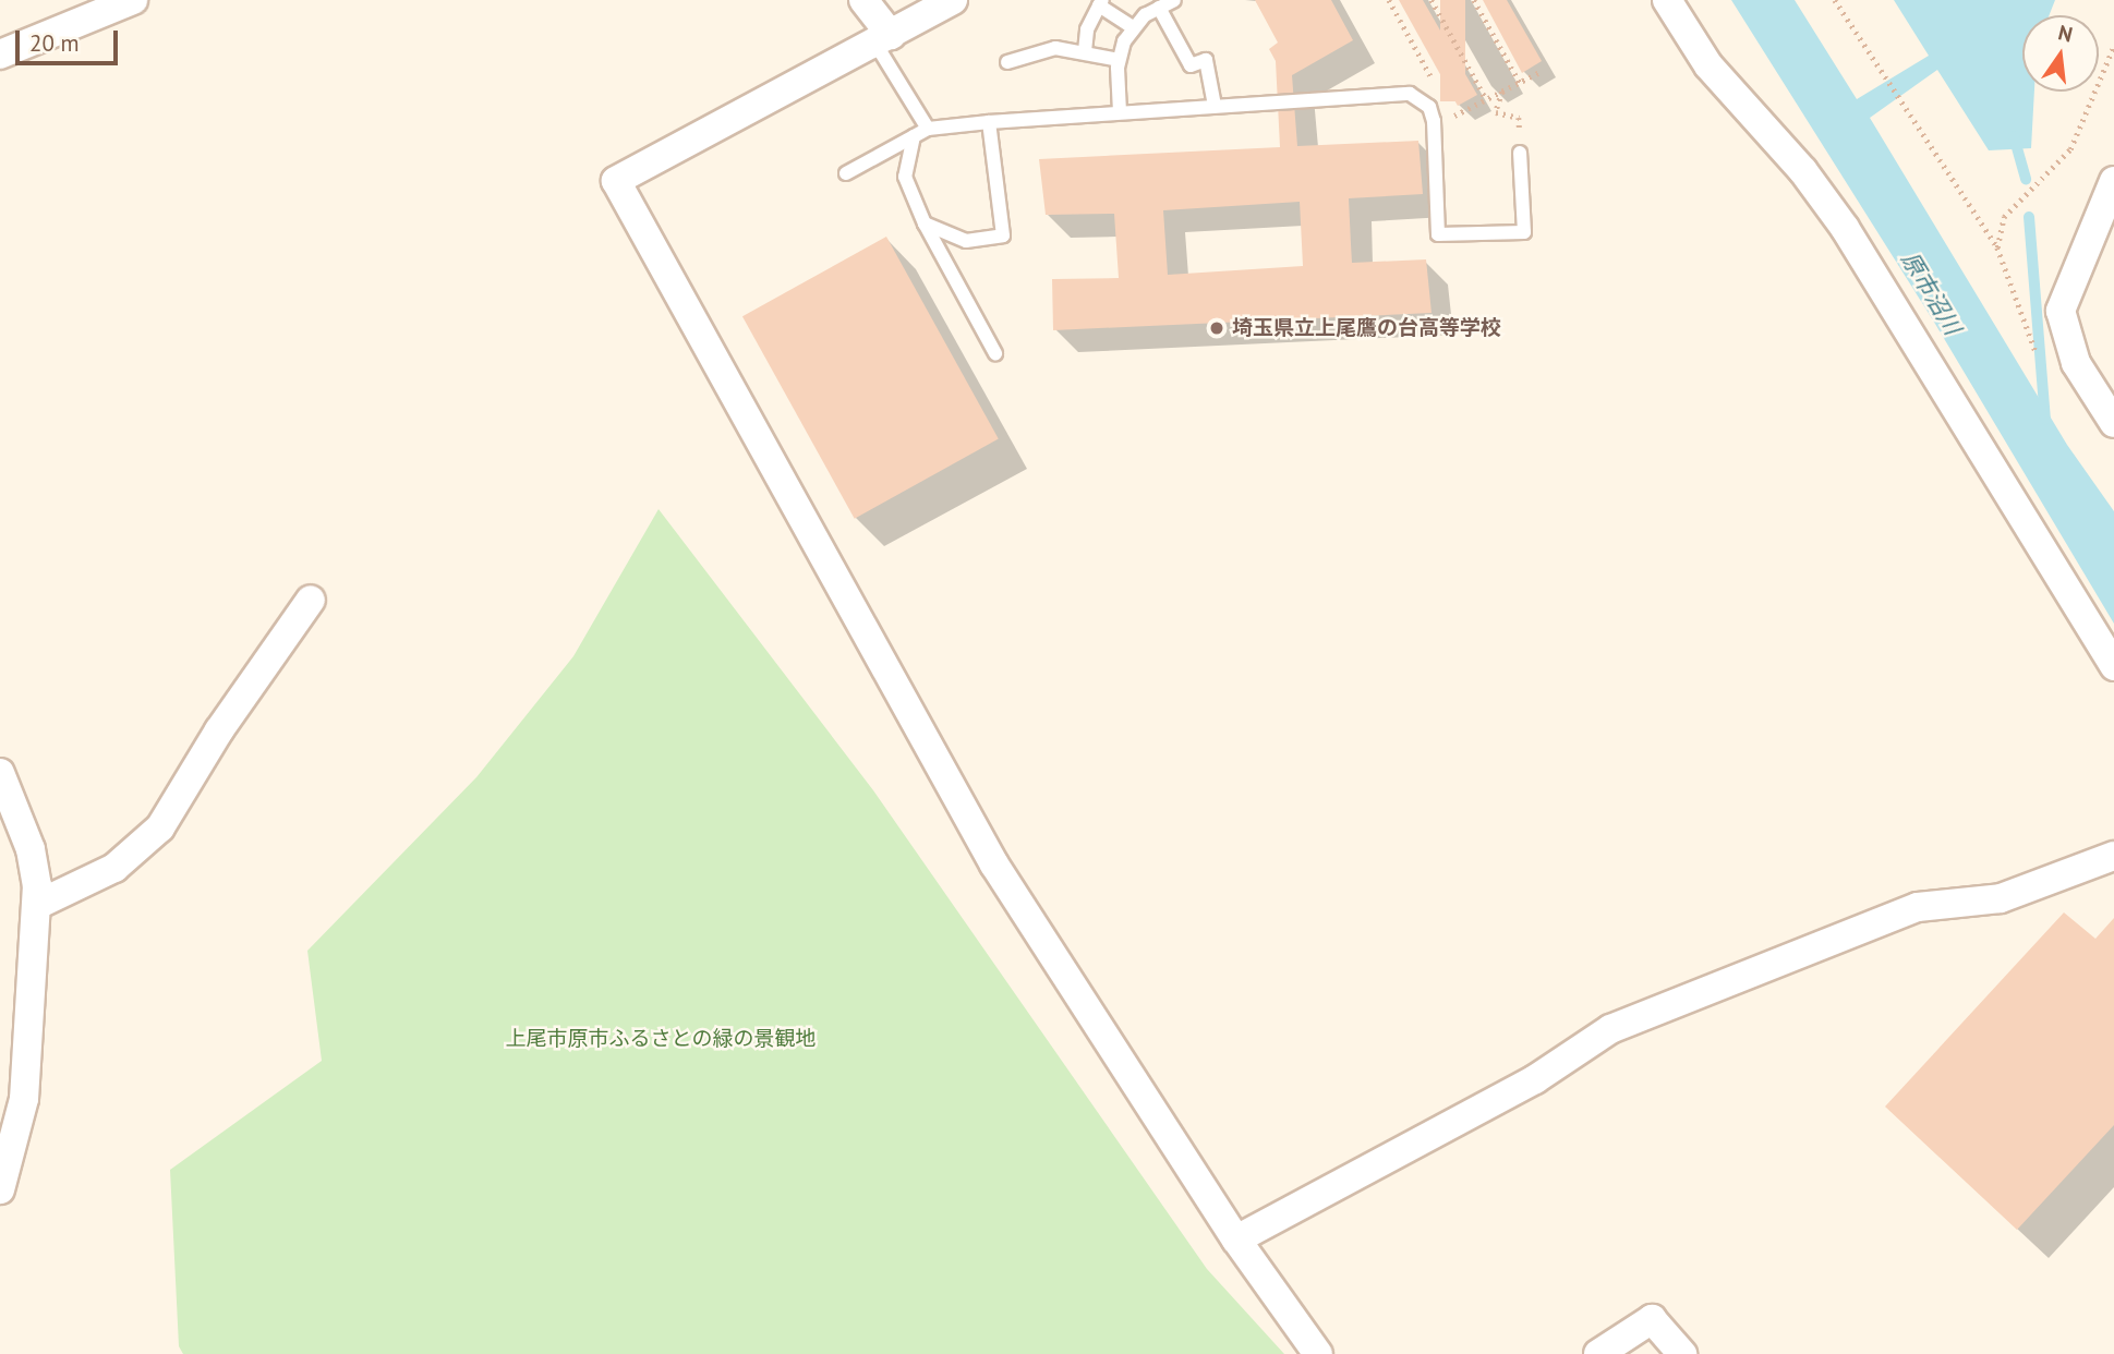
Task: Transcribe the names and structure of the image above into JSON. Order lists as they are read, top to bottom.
{
  "water": ["原市沼川"],
  "parks": ["上尾市原市ふるさとの緑の景観地"],
  "places": ["埼玉県立上尾鷹の台高等学校"],
  "scale_bar": "20 m",
  "north": "top"
}
